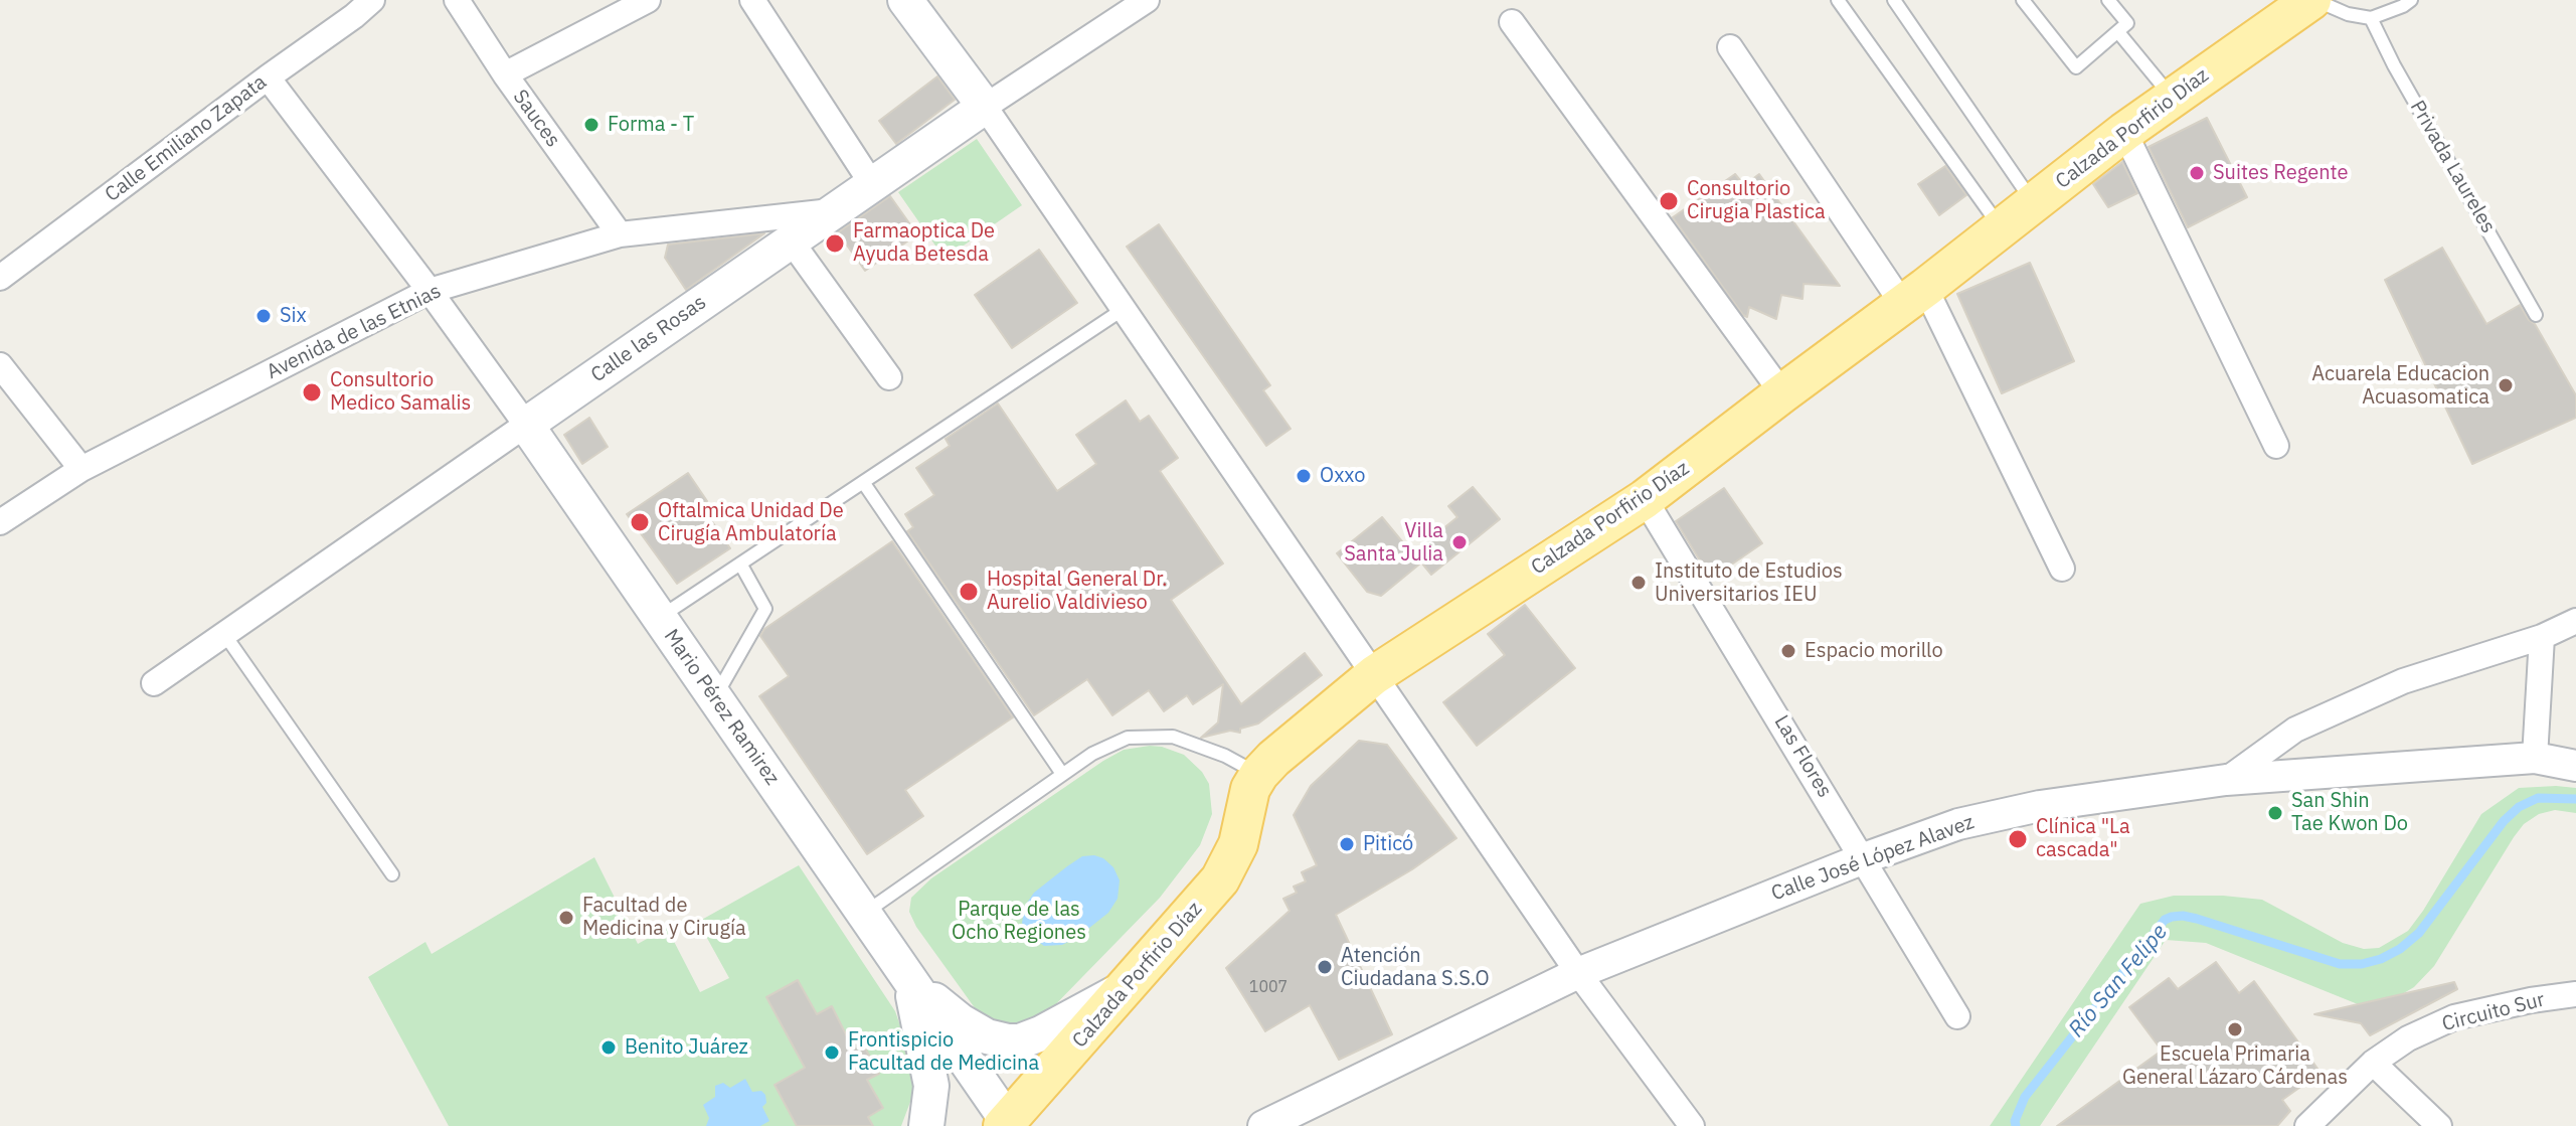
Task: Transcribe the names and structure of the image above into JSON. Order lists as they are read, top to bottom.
{
  "streets": {
    "main road": ["Calzada Porfirio Díaz", "Calle las Rosas", "Mario Pérez Ramirez"],
    "street": [
      "Sauces",
      "Calle Emiliano Zapata",
      "Avenida de las Etnias",
      "Las Flores",
      "Calle José López Alavez",
      "Circuito Sur"
    ],
    "lane": ["Privada Laureles"]
  },
  "crossings": [
    ["Sauces", "Avenida de las Etnias"],
    ["Calzada Porfirio Díaz", "Mario Pérez Ramirez"],
    ["Calzada Porfirio Díaz", "Las Flores"],
    ["Calle Emiliano Zapata", "Mario Pérez Ramirez"],
    ["Avenida de las Etnias", "Calle las Rosas"],
    ["Avenida de las Etnias", "Mario Pérez Ramirez"],
    ["Calle las Rosas", "Mario Pérez Ramirez"],
    ["Las Flores", "Calle José López Alavez"]
  ],
  "water": ["Río San Felipe"],
  "parks": ["Parque de las Ocho Regiones"],
  "places": [
    "Forma - T",
    "Suites Regente",
    "Consultorio Cirugia Plastica",
    "Farmaoptica De Ayuda Betesda",
    "Six",
    "Acuarela Educacion Acuasomatica",
    "Consultorio Medico Samalis",
    "Oxxo",
    "Oftalmica Unidad De Cirugía Ambulatoría",
    "Villa Santa Julia",
    "Instituto de Estudios Universitarios IEU",
    "Hospital General Dr. Aurelio Valdivieso",
    "Espacio morillo",
    "San Shin Tae Kwon Do",
    "Clínica \"La cascada\"",
    "Piticó",
    "Facultad de Medicina y Cirugía",
    "Atención Ciudadana S.S.O",
    "Escuela Primaria General Lázaro Cárdenas",
    "Benito Juárez",
    "Frontispicio Facultad de Medicina"
  ],
  "house_numbers": ["1007"]
}
